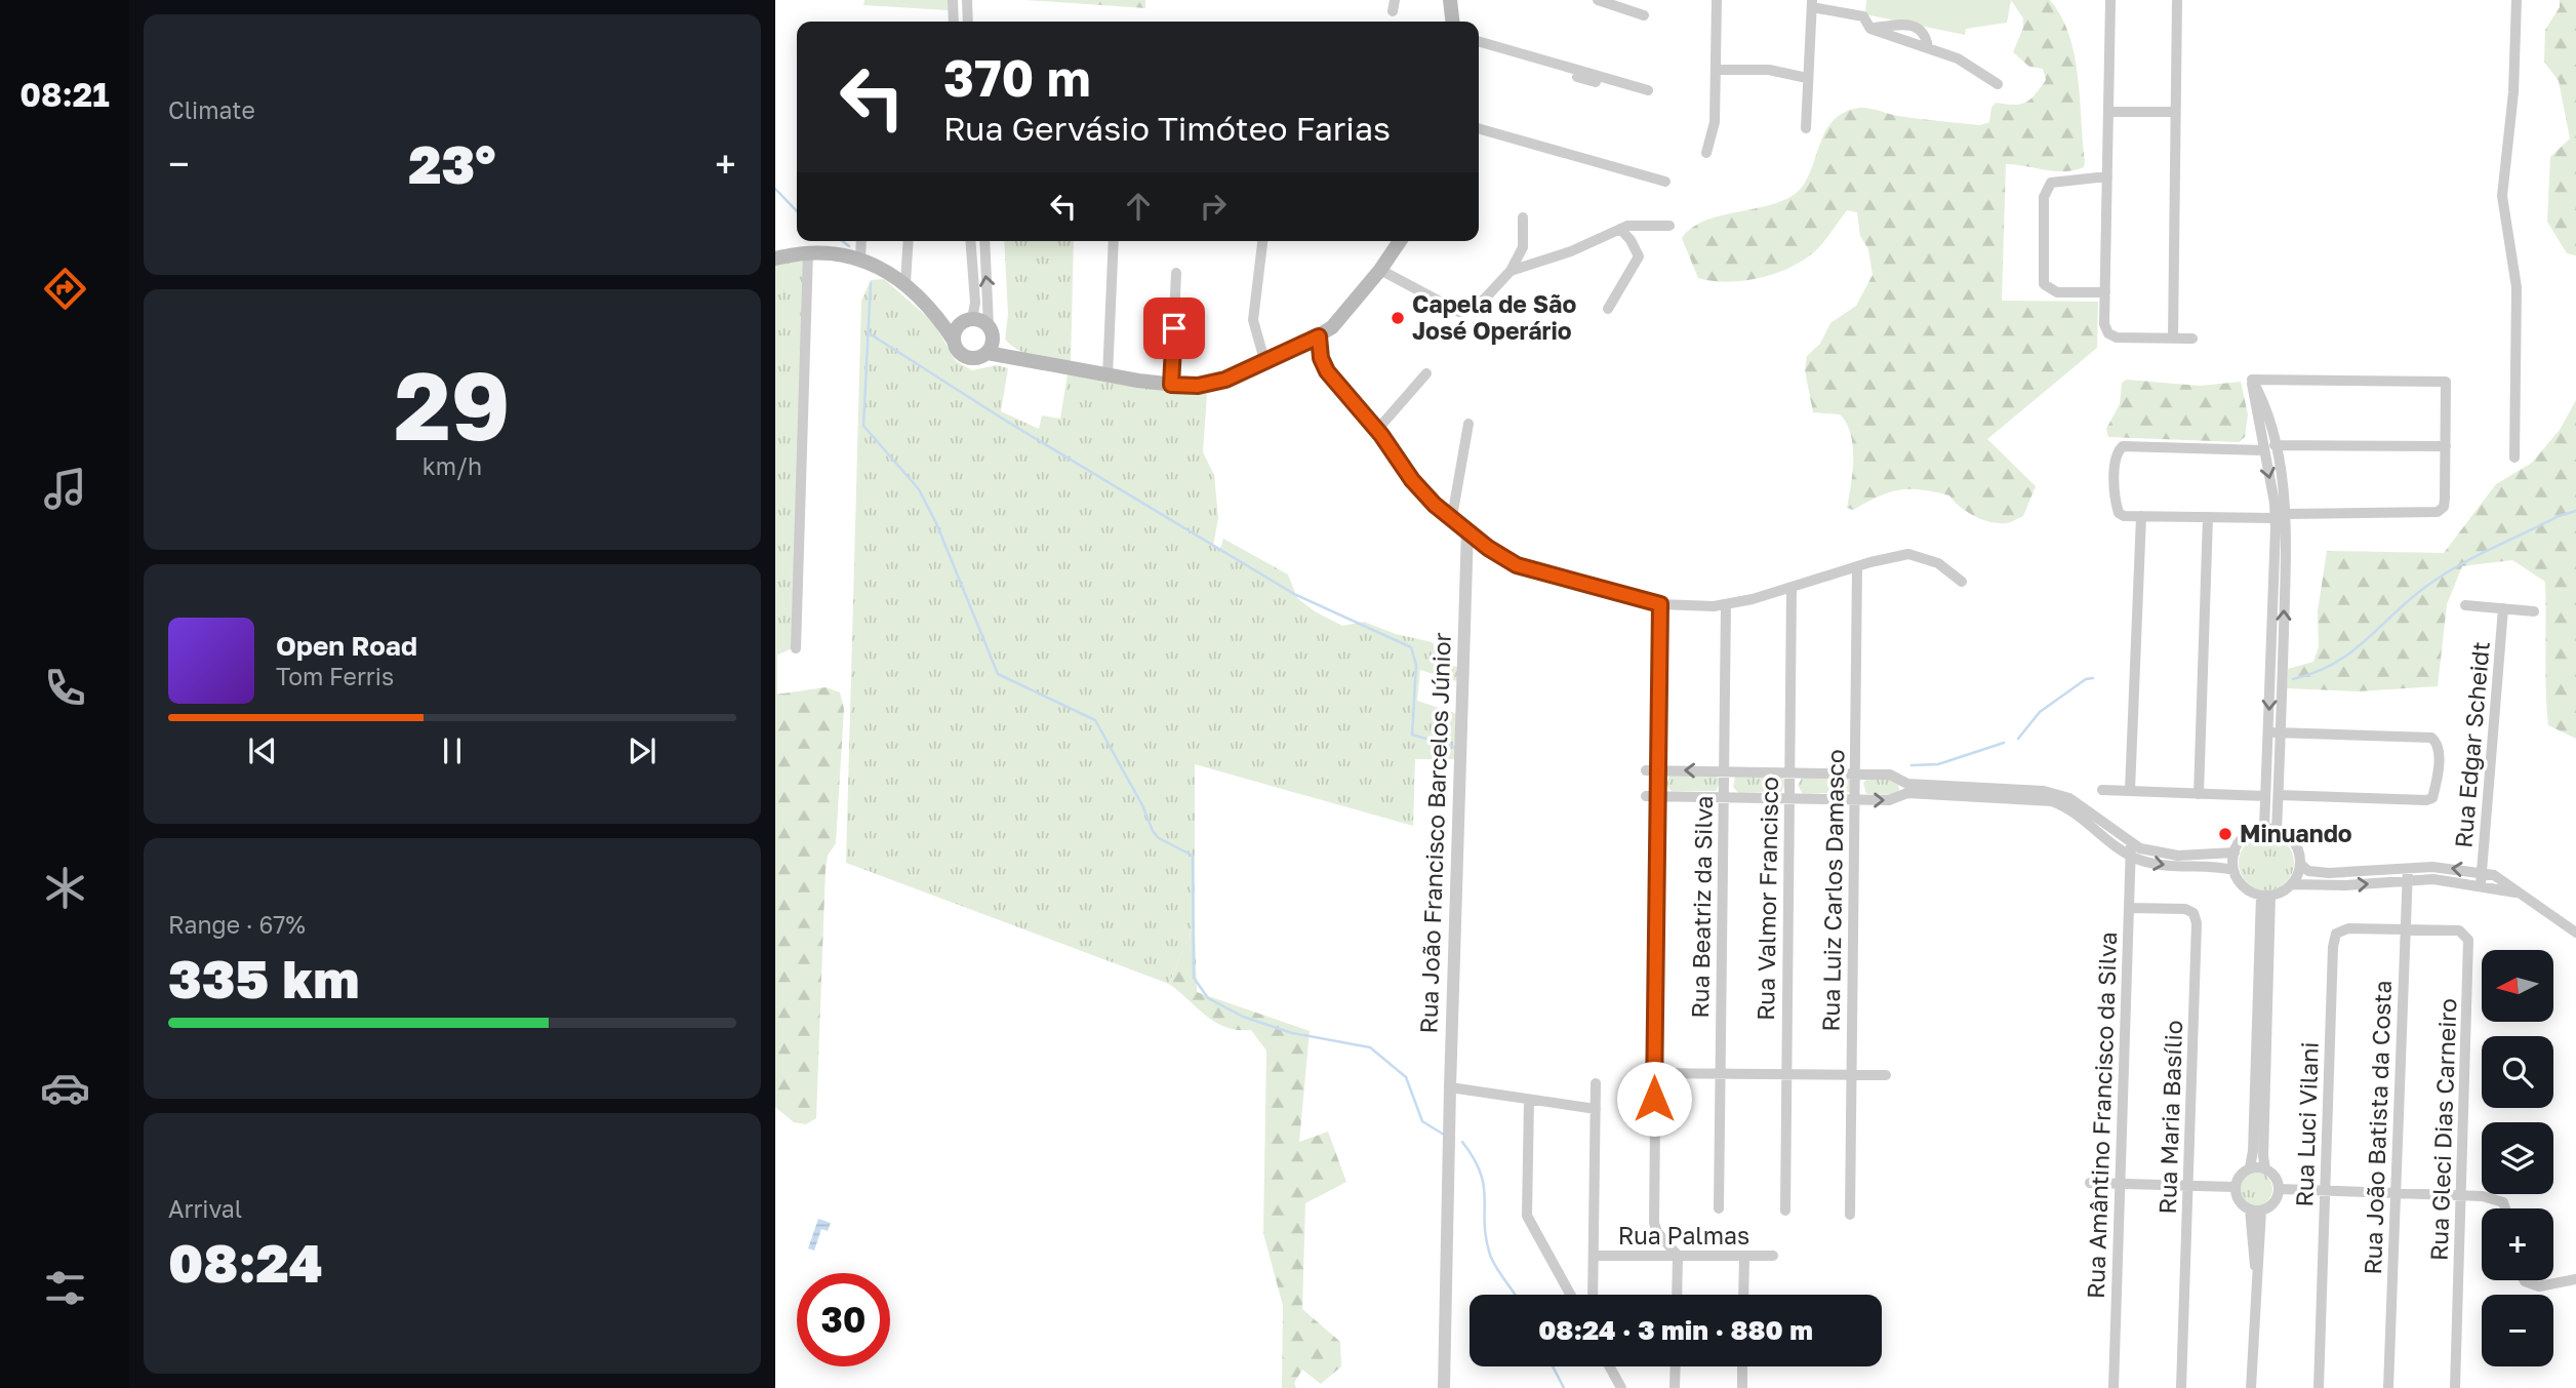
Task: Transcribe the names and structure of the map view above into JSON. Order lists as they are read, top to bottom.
{
  "streets": {
    "street": [
      "Rua Edgar Scheidt",
      "Rua João Francisco Barcelos Júnior",
      "Rua Luiz Carlos Damasco",
      "Rua Valmor Francisco",
      "Rua Beatriz da Silva",
      "Rua Amântino Francisco da Silva",
      "Rua Maria Basílio",
      "Rua Luci Vilani",
      "Rua João Batista da Costa",
      "Rua Gleci Dias Carneiro",
      "Rua Palmas"
    ]
  },
  "crossings": [
    ["Rua Amântino Francisco da Silva", "Rua Maria Basílio"],
    ["Rua Luci Vilani", "Rua João Batista da Costa"],
    ["Rua Luci Vilani", "Rua Gleci Dias Carneiro"],
    ["Rua João Batista da Costa", "Rua Gleci Dias Carneiro"]
  ],
  "places": ["Capela de São José Operário", "Minuando"],
  "north": "left",
  "page": {
    "tabs": "08:21",
    "tile": [
      "Climate",
      ["29", "km/h"],
      ["Range · 67%", "335 km"],
      ["Arrival", "08:24"]
    ],
    "turn": ["370 m", "Rua Gervásio Timóteo Farias"],
    "heat": ["−", "23°", "+"],
    "song": ["Open Road", "Tom Ferris"],
    "map_buttons": ["+", "−"],
    "limit": "30",
    "trip": "08:24 · 3 min · 880 m"
  }
}
